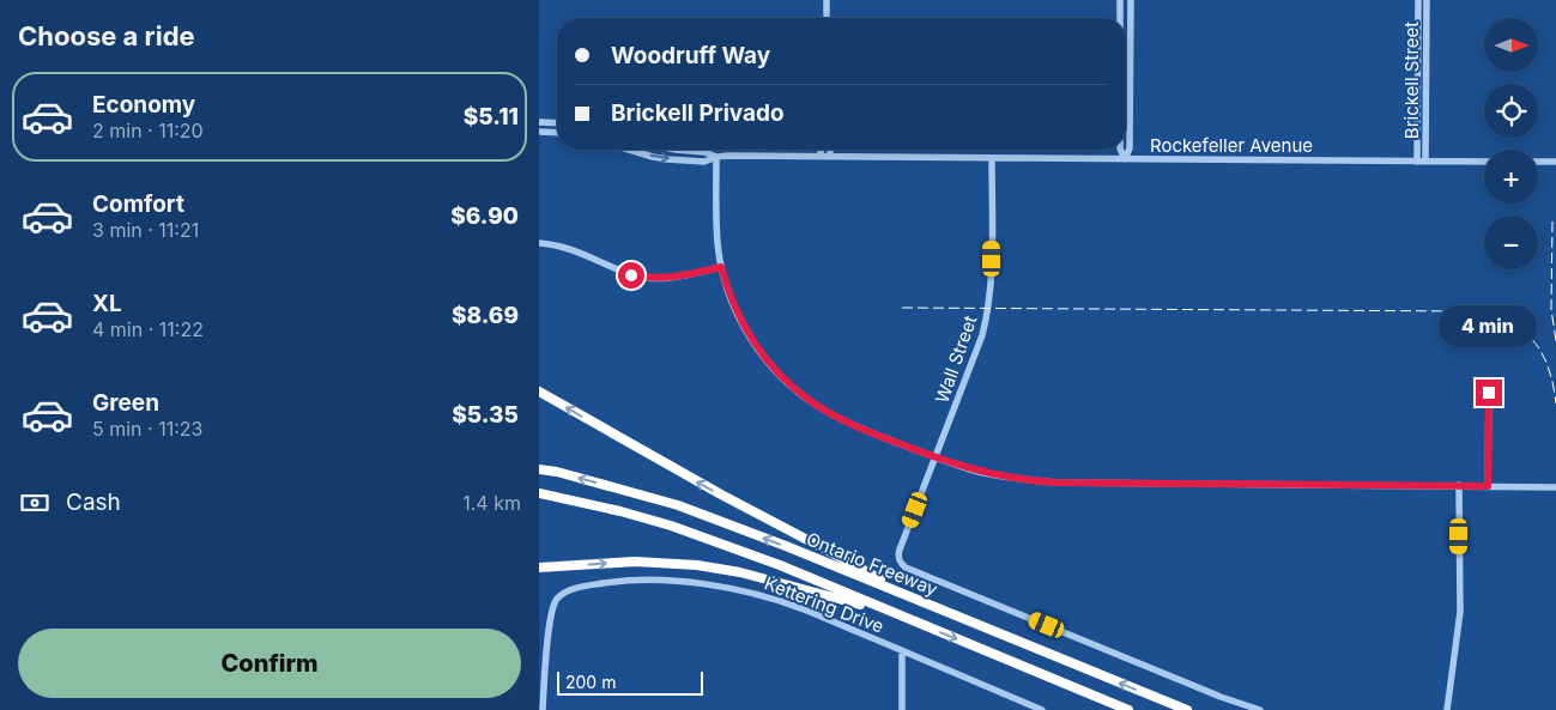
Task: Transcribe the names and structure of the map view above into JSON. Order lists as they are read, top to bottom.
{
  "streets": {
    "highway": ["Ontario Freeway"],
    "street": [
      "Brickell Street",
      "Rockefeller Avenue",
      "Wall Street",
      "Kettering Drive"
    ]
  },
  "crossings": [
    ["Brickell Street", "Rockefeller Avenue"],
    ["Rockefeller Avenue", "Wall Street"]
  ],
  "scale_bar": "200 m",
  "north": "right",
  "page": {
    "heading": "Choose a ride",
    "map_buttons": ["+", "−"],
    "banner": ["Woodruff Way", "Brickell Privado"],
    "list": [
      {
        "name": "Economy",
        "note": "2 min · 11:20",
        "value": "$5.11"
      },
      {
        "name": "Comfort",
        "note": "3 min · 11:21",
        "value": "$6.90"
      },
      {
        "name": "XL",
        "note": "4 min · 11:22",
        "value": "$8.69"
      },
      {
        "name": "Green",
        "note": "5 min · 11:23",
        "value": "$5.35"
      }
    ],
    "bubble": "4 min",
    "pay": ["Cash", "1.4 km"],
    "buttons": "Confirm",
    "scale": "200 m"
  }
}
